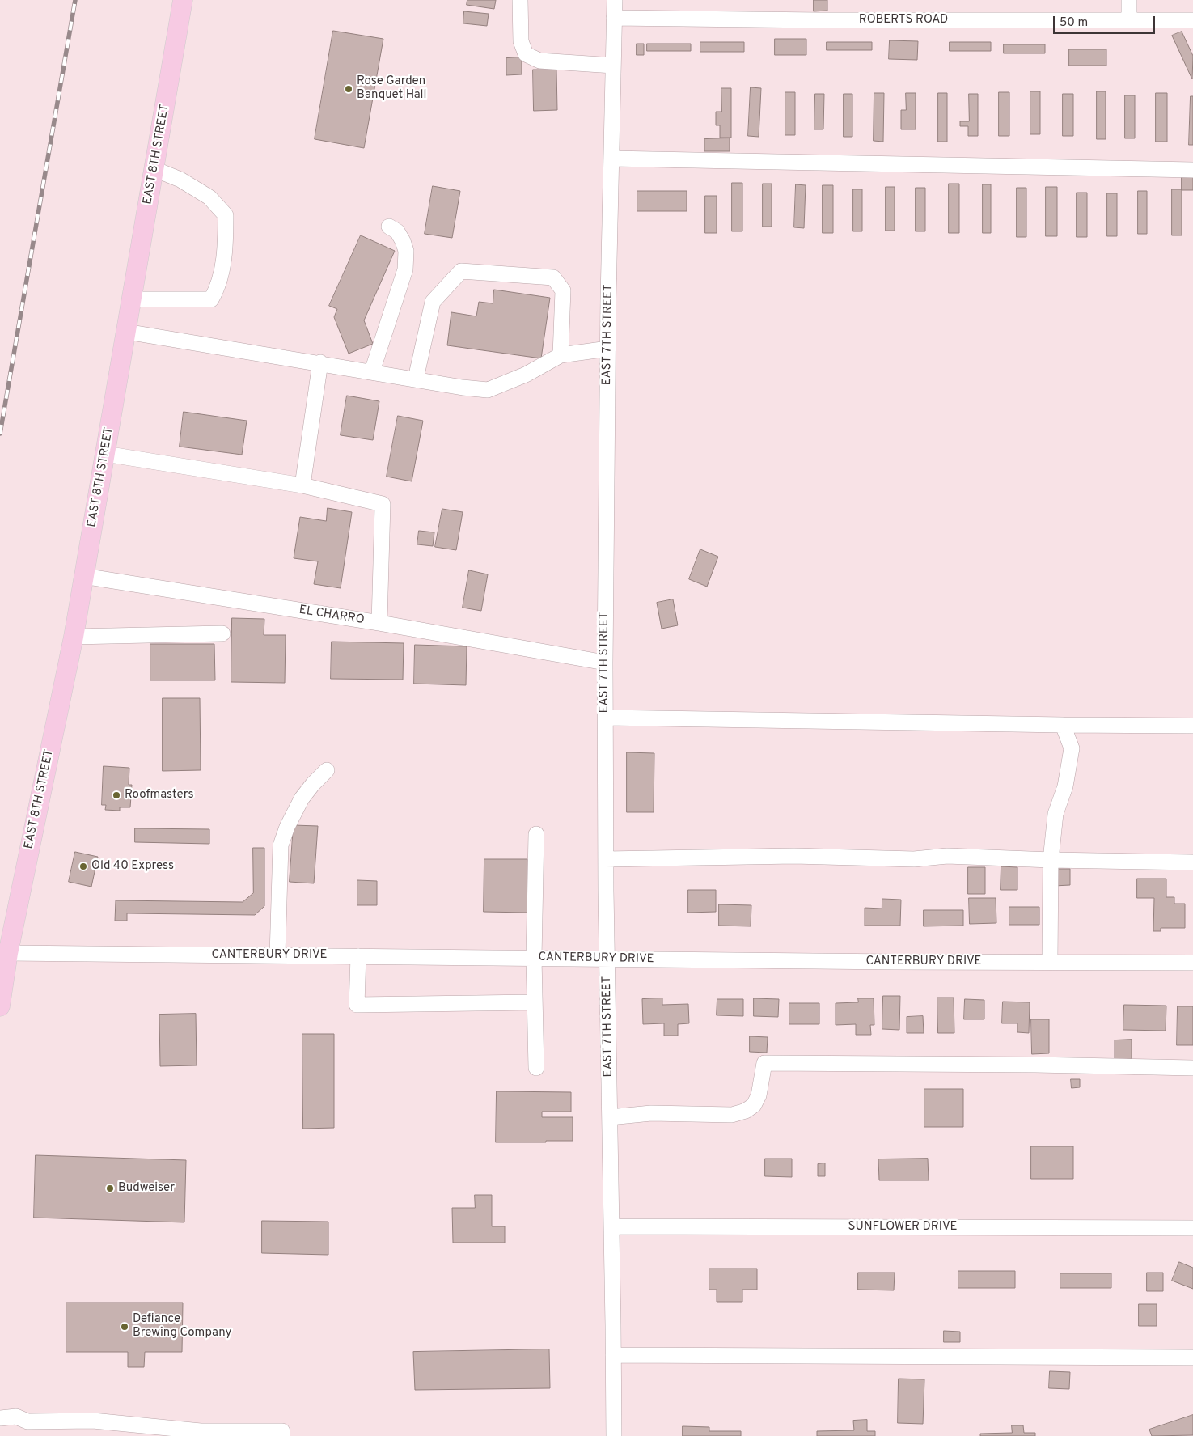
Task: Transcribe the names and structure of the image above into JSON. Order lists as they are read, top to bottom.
{
  "streets": {
    "main road": ["EAST 8TH STREET"],
    "street": [
      "ROBERTS ROAD",
      "EAST 7TH STREET",
      "EL CHARRO",
      "CANTERBURY DRIVE",
      "SUNFLOWER DRIVE"
    ]
  },
  "crossings": [
    ["ROBERTS ROAD", "EAST 7TH STREET"],
    ["EAST 8TH STREET", "EL CHARRO"],
    ["EAST 8TH STREET", "CANTERBURY DRIVE"],
    ["EAST 7TH STREET", "CANTERBURY DRIVE"],
    ["EAST 7TH STREET", "SUNFLOWER DRIVE"]
  ],
  "places": [
    "Rose Garden Banquet Hall",
    "Roofmasters",
    "Old 40 Express",
    "Budweiser",
    "Defiance Brewing Company"
  ],
  "scale_bar": "50 m"
}
